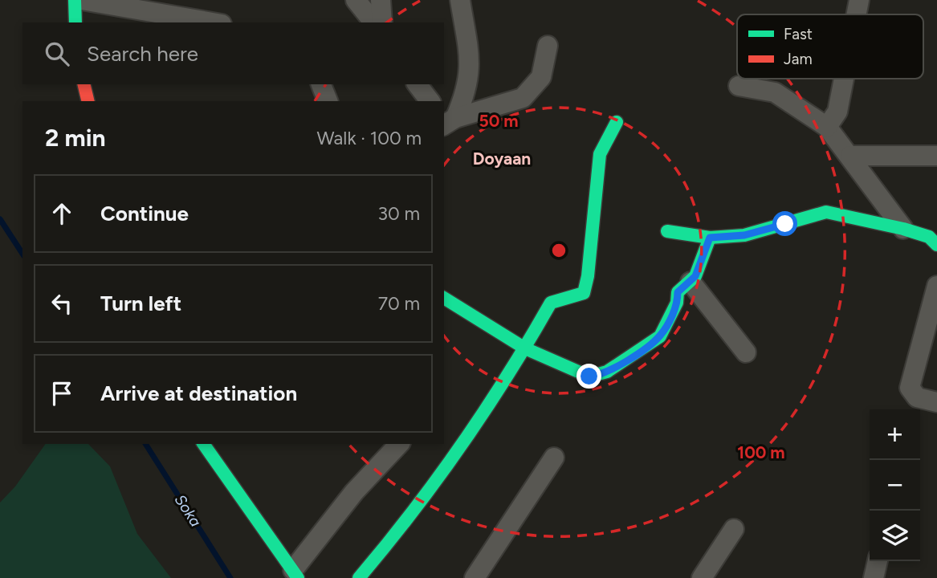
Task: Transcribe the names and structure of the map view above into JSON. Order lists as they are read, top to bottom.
{
  "districts": ["Doyaan"],
  "water": ["Soka"],
  "legend": ["Fast", "Jam"],
  "page": {
    "search": "Search here",
    "heading": ["2 min", "Walk · 100 m"],
    "list": [
      ["Continue", "30 m"],
      ["Turn left", "70 m"],
      "Arrive at destination"
    ],
    "map_buttons": ["+", "−"]
  },
  "rings": ["50 m", "100 m"]
}
